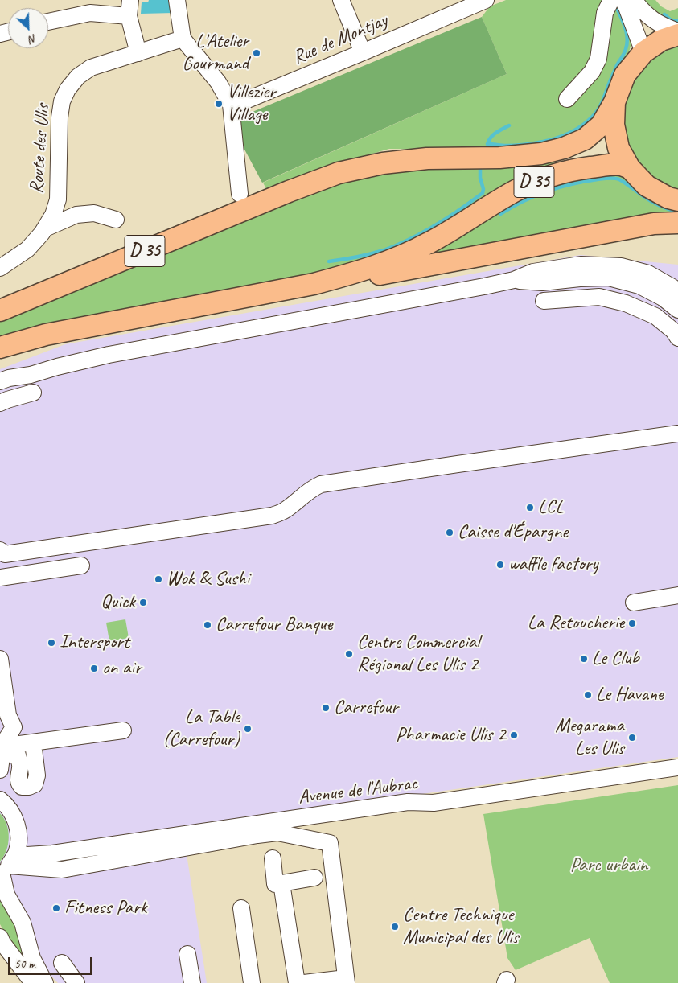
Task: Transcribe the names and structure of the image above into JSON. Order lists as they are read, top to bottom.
{
  "streets": {
    "main road": ["D 35"],
    "street": ["Rue de Montjay", "Route des Ulis", "Avenue de l'Aubrac"]
  },
  "parks": ["Parc urbain"],
  "places": [
    "L'Atelier Gourmand",
    "Villezier Village",
    "LCL",
    "Caisse d'Épargne",
    "waffle factory",
    "Wok & Sushi",
    "Quick",
    "La Retoucherie",
    "Carrefour Banque",
    "Intersport",
    "Centre Commercial Régional Les Ulis 2",
    "Le Club",
    "on air",
    "Le Havane",
    "Carrefour",
    "La Table (Carrefour)",
    "Pharmacie Ulis 2",
    "Megarama Les Ulis",
    "Fitness Park",
    "Centre Technique Municipal des Ulis"
  ],
  "scale_bar": "50 m",
  "north": "bottom right"
}
